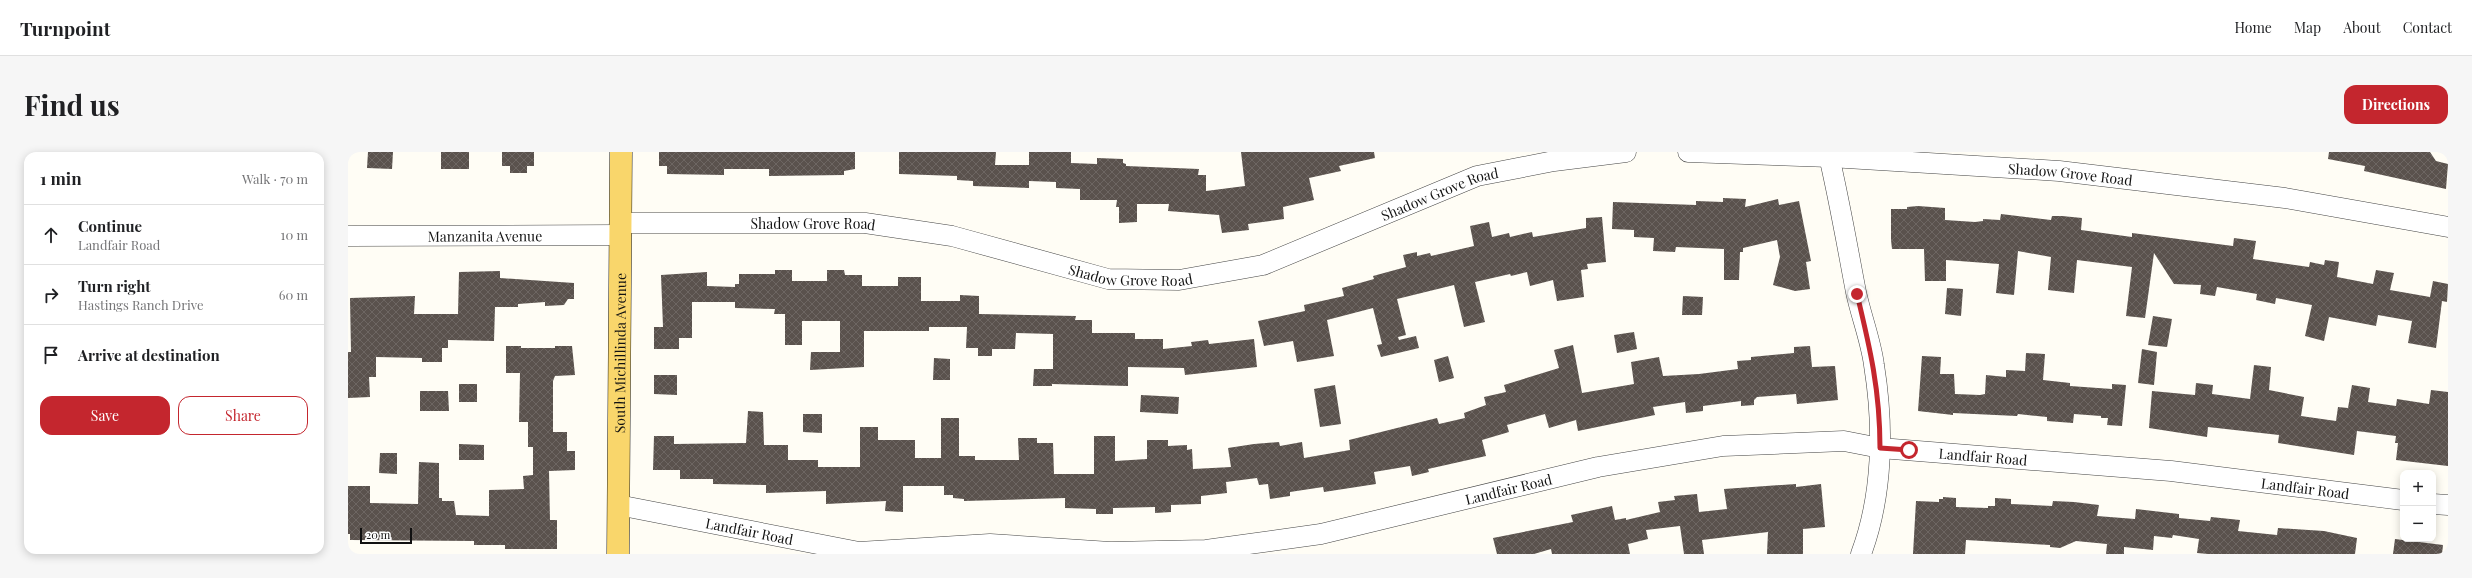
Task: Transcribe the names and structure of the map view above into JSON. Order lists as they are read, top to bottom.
{
  "streets": {
    "main road": ["South Michillinda Avenue"],
    "street": ["Shadow Grove Road", "Manzanita Avenue", "Landfair Road"]
  },
  "crossings": [
    ["Shadow Grove Road", "Manzanita Avenue"],
    ["Shadow Grove Road", "South Michillinda Avenue"],
    ["Manzanita Avenue", "South Michillinda Avenue"],
    ["South Michillinda Avenue", "Landfair Road"]
  ],
  "scale_bar": "20 m",
  "page": {
    "header": "Turnpoint",
    "nav": [
      "Home",
      "Map",
      "About",
      "Contact"
    ],
    "buttons": [
      "Directions",
      ["Save", "Share"]
    ],
    "title": "Find us",
    "heading": ["1 min", "Walk · 70 m"],
    "list": [
      ["Continue", "Landfair Road", "10 m"],
      ["Turn right", "Hastings Ranch Drive", "60 m"],
      "Arrive at destination"
    ],
    "map_buttons": ["+", "−"],
    "scale": "20 m"
  }
}
